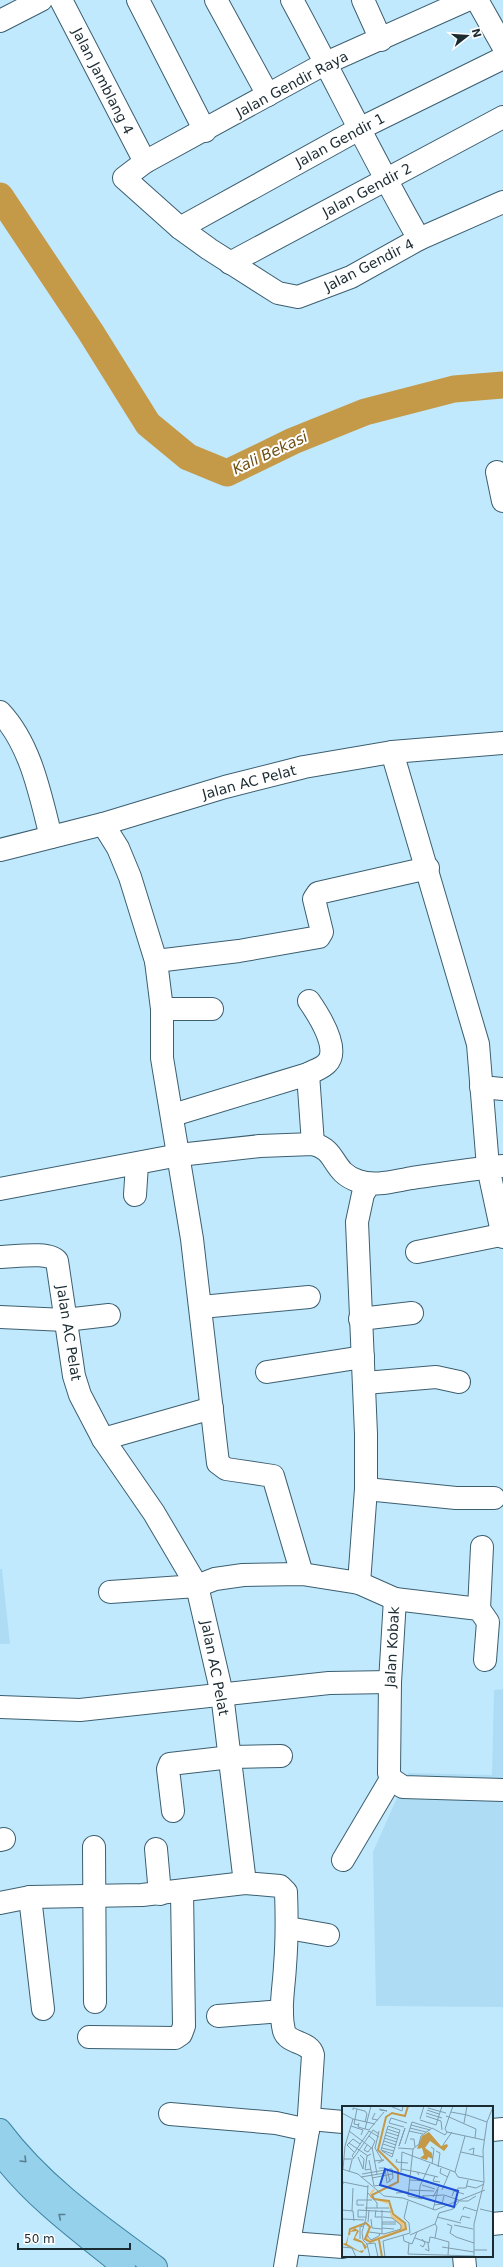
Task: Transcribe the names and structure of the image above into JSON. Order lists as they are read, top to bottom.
{
  "streets": {
    "street": [
      "Jalan Jamblang 4",
      "Jalan Gendir Raya",
      "Jalan Gendir 1",
      "Jalan Gendir 2",
      "Jalan Gendir 4",
      "Jalan AC Pelat",
      "Jalan Kobak"
    ]
  },
  "crossings": [
    ["Jalan Jamblang 4", "Jalan Gendir Raya"],
    ["Jalan Gendir Raya", "Jalan Gendir 4"],
    ["Jalan Gendir 1", "Jalan Gendir 4"],
    ["Jalan Gendir 2", "Jalan Gendir 4"],
    ["Jalan AC Pelat", "Jalan Kobak"]
  ],
  "water": ["Kali Bekasi"],
  "scale_bar": "50 m",
  "north": "right"
}
